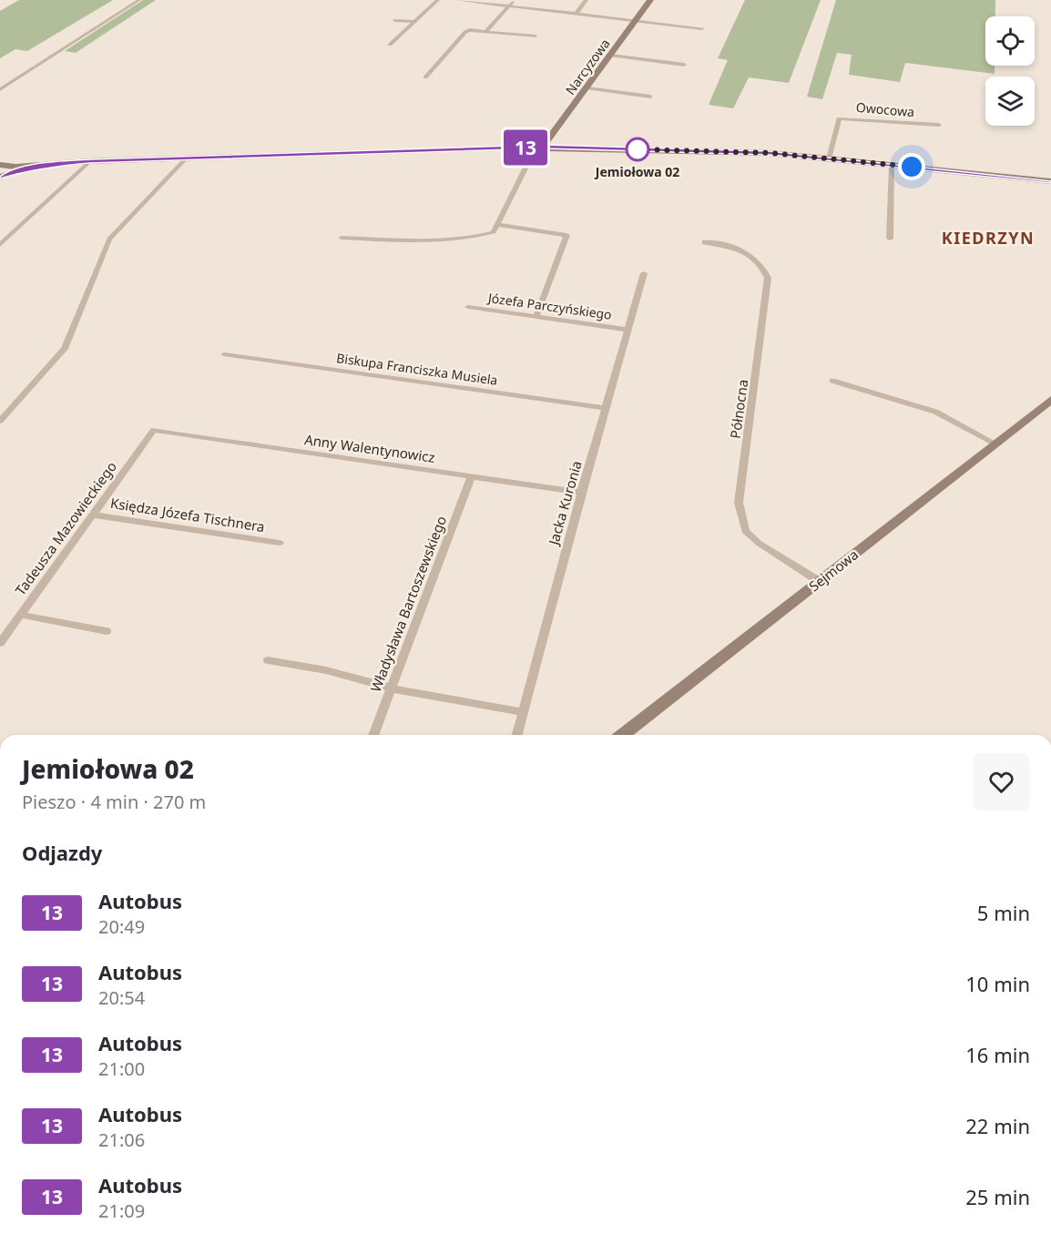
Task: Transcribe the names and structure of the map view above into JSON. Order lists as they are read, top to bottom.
{
  "streets": {
    "main road": ["Narcyzowa", "Sejmowa"],
    "street": [
      "Owocowa",
      "Józefa Parczyńskiego",
      "Biskupa Franciszka Musiela",
      "Północna",
      "Anny Walentynowicz",
      "Jacka Kuronia",
      "Księdza Józefa Tischnera",
      "Tadeusza Mazowieckiego",
      "Władysława Bartoszewskiego"
    ]
  },
  "crossings": [
    ["Józefa Parczyńskiego", "Jacka Kuronia"],
    ["Biskupa Franciszka Musiela", "Jacka Kuronia"],
    ["Północna", "Sejmowa"],
    ["Anny Walentynowicz", "Jacka Kuronia"],
    ["Anny Walentynowicz", "Tadeusza Mazowieckiego"],
    ["Anny Walentynowicz", "Władysława Bartoszewskiego"],
    ["Księdza Józefa Tischnera", "Tadeusza Mazowieckiego"]
  ],
  "districts": ["KIEDRZYN"],
  "places": ["Jemiołowa 02"],
  "lines": ["bus line 13"],
  "page": {
    "on_map": "13",
    "heading": [
      ["Jemiołowa 02", "Pieszo · 4 min · 270 m"],
      "Odjazdy"
    ],
    "list": [
      {
        "mark": "13",
        "name": "Autobus",
        "note": "20:49",
        "value": "5 min"
      },
      {
        "mark": "13",
        "name": "Autobus",
        "note": "20:54",
        "value": "10 min"
      },
      {
        "mark": "13",
        "name": "Autobus",
        "note": "21:00",
        "value": "16 min"
      },
      {
        "mark": "13",
        "name": "Autobus",
        "note": "21:06",
        "value": "22 min"
      },
      {
        "mark": "13",
        "name": "Autobus",
        "note": "21:09",
        "value": "25 min"
      }
    ]
  }
}
